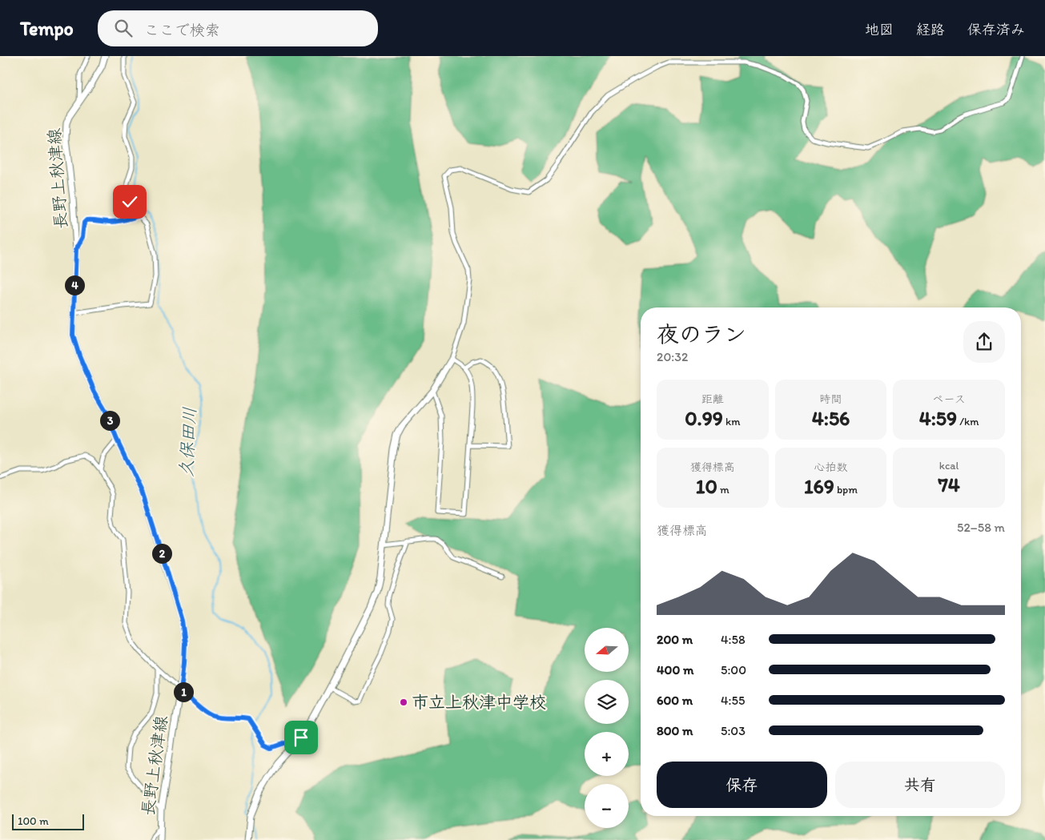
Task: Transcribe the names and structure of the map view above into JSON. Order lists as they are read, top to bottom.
{
  "streets": {
    "main road": ["長野上秋津線"]
  },
  "water": ["久保田川"],
  "places": ["市立上秋津中学校"],
  "scale_bar": "100 m",
  "north": "left",
  "page": {
    "header": "Tempo",
    "search": "ここで検索",
    "nav": ["地図", "経路", "保存済み"],
    "pins": [
      "4",
      "3",
      "2",
      "1"
    ],
    "heading": ["夜のラン", "20:32"],
    "stats": [
      ["距離", "0.99 km"],
      ["時間", "4:56"],
      ["ペース", "4:59 /km"],
      ["獲得標高", "10 m"],
      ["心拍数", "169 bpm"],
      ["kcal", "74"]
    ],
    "chart": ["獲得標高", "52–58 m"],
    "list": [
      {
        "name": "200 m",
        "note": "4:58"
      },
      {
        "name": "400 m",
        "note": "5:00"
      },
      {
        "name": "600 m",
        "note": "4:55"
      },
      {
        "name": "800 m",
        "note": "5:03"
      }
    ],
    "map_buttons": ["+", "−"],
    "buttons": ["保存", "共有"],
    "scale": "100 m"
  }
}
